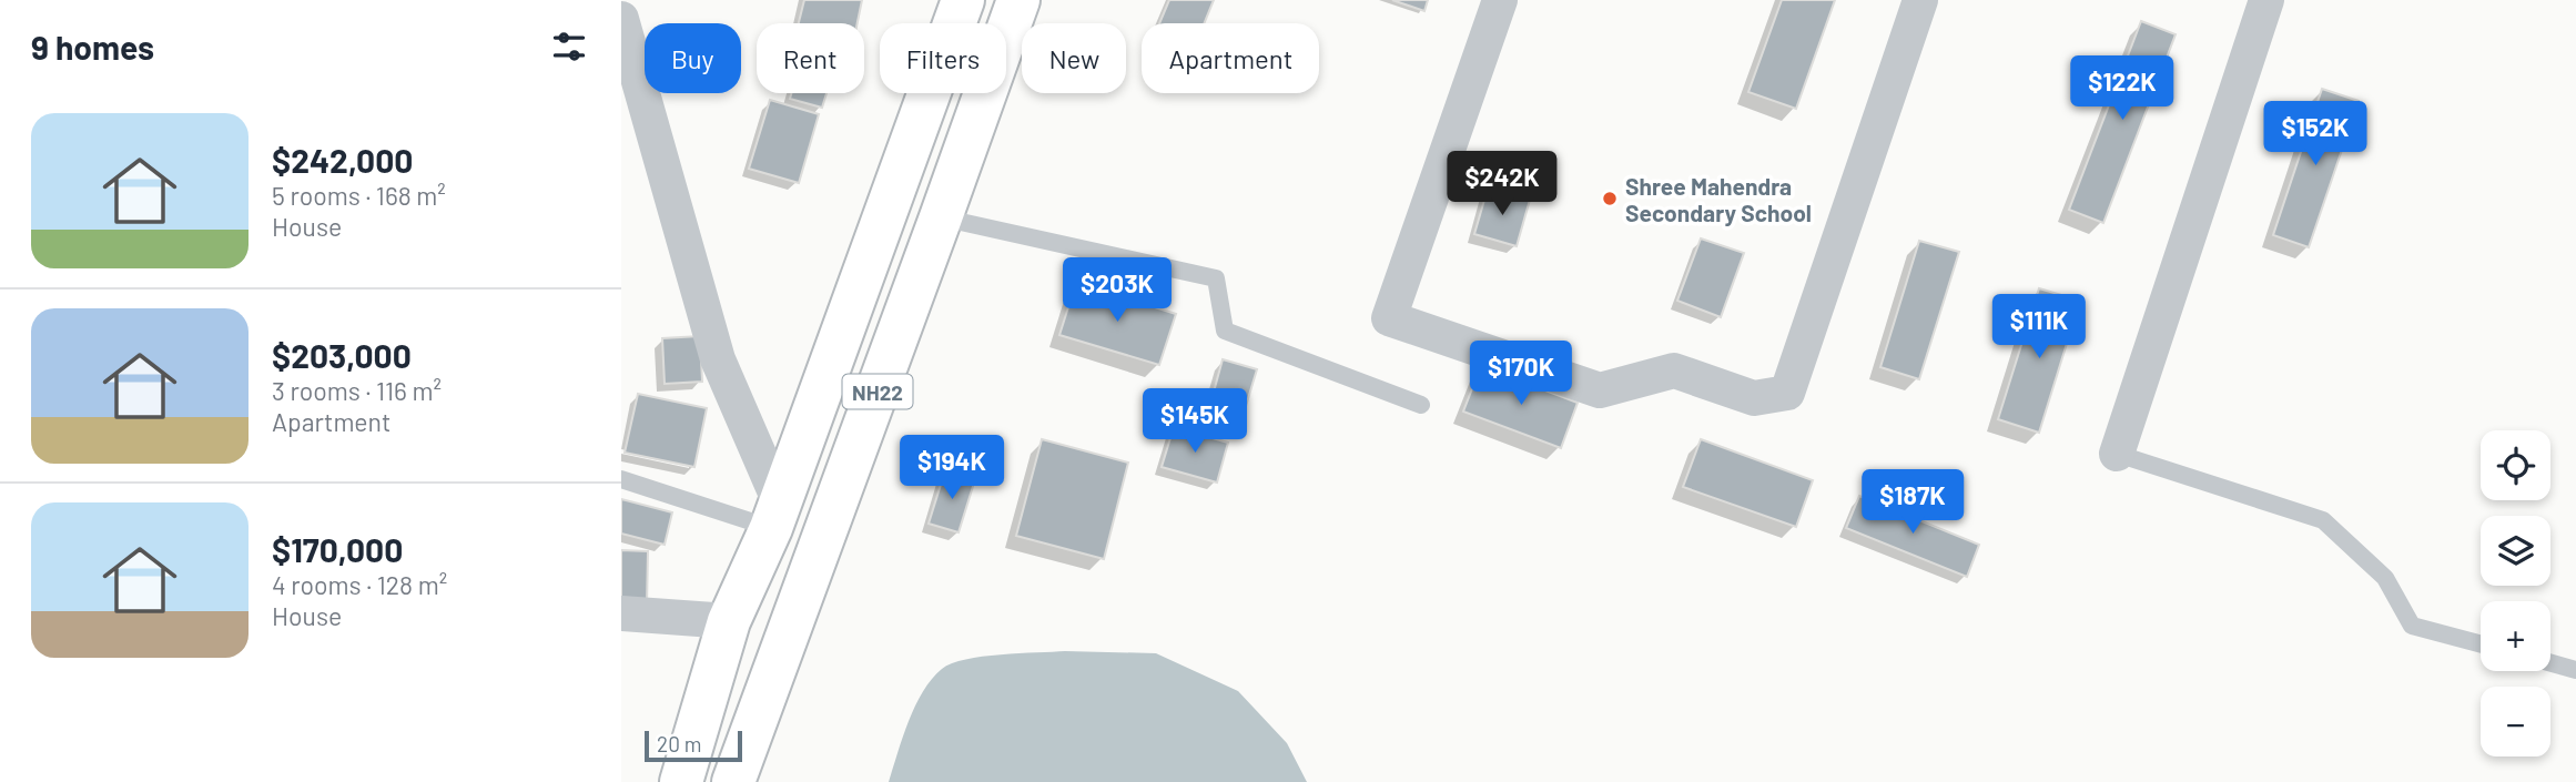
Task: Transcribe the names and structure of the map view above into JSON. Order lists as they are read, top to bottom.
{
  "streets": {
    "highway": ["NH22"]
  },
  "places": ["Shree Mahendra Secondary School"],
  "scale_bar": "20 m",
  "page": {
    "heading": "9 homes",
    "chip": [
      "Buy",
      "Rent",
      "Filters",
      "New",
      "Apartment"
    ],
    "price": [
      "$122K",
      "$152K",
      "$242K",
      "$203K",
      "$111K",
      "$170K",
      "$145K",
      "$194K",
      "$187K"
    ],
    "list": [
      {
        "name": "$242,000",
        "note": "5 rooms · 168 m² · House"
      },
      {
        "name": "$203,000",
        "note": "3 rooms · 116 m² · Apartment"
      },
      {
        "name": "$170,000",
        "note": "4 rooms · 128 m² · House"
      }
    ],
    "map_buttons": ["+", "−"],
    "scale": "20 m"
  }
}
